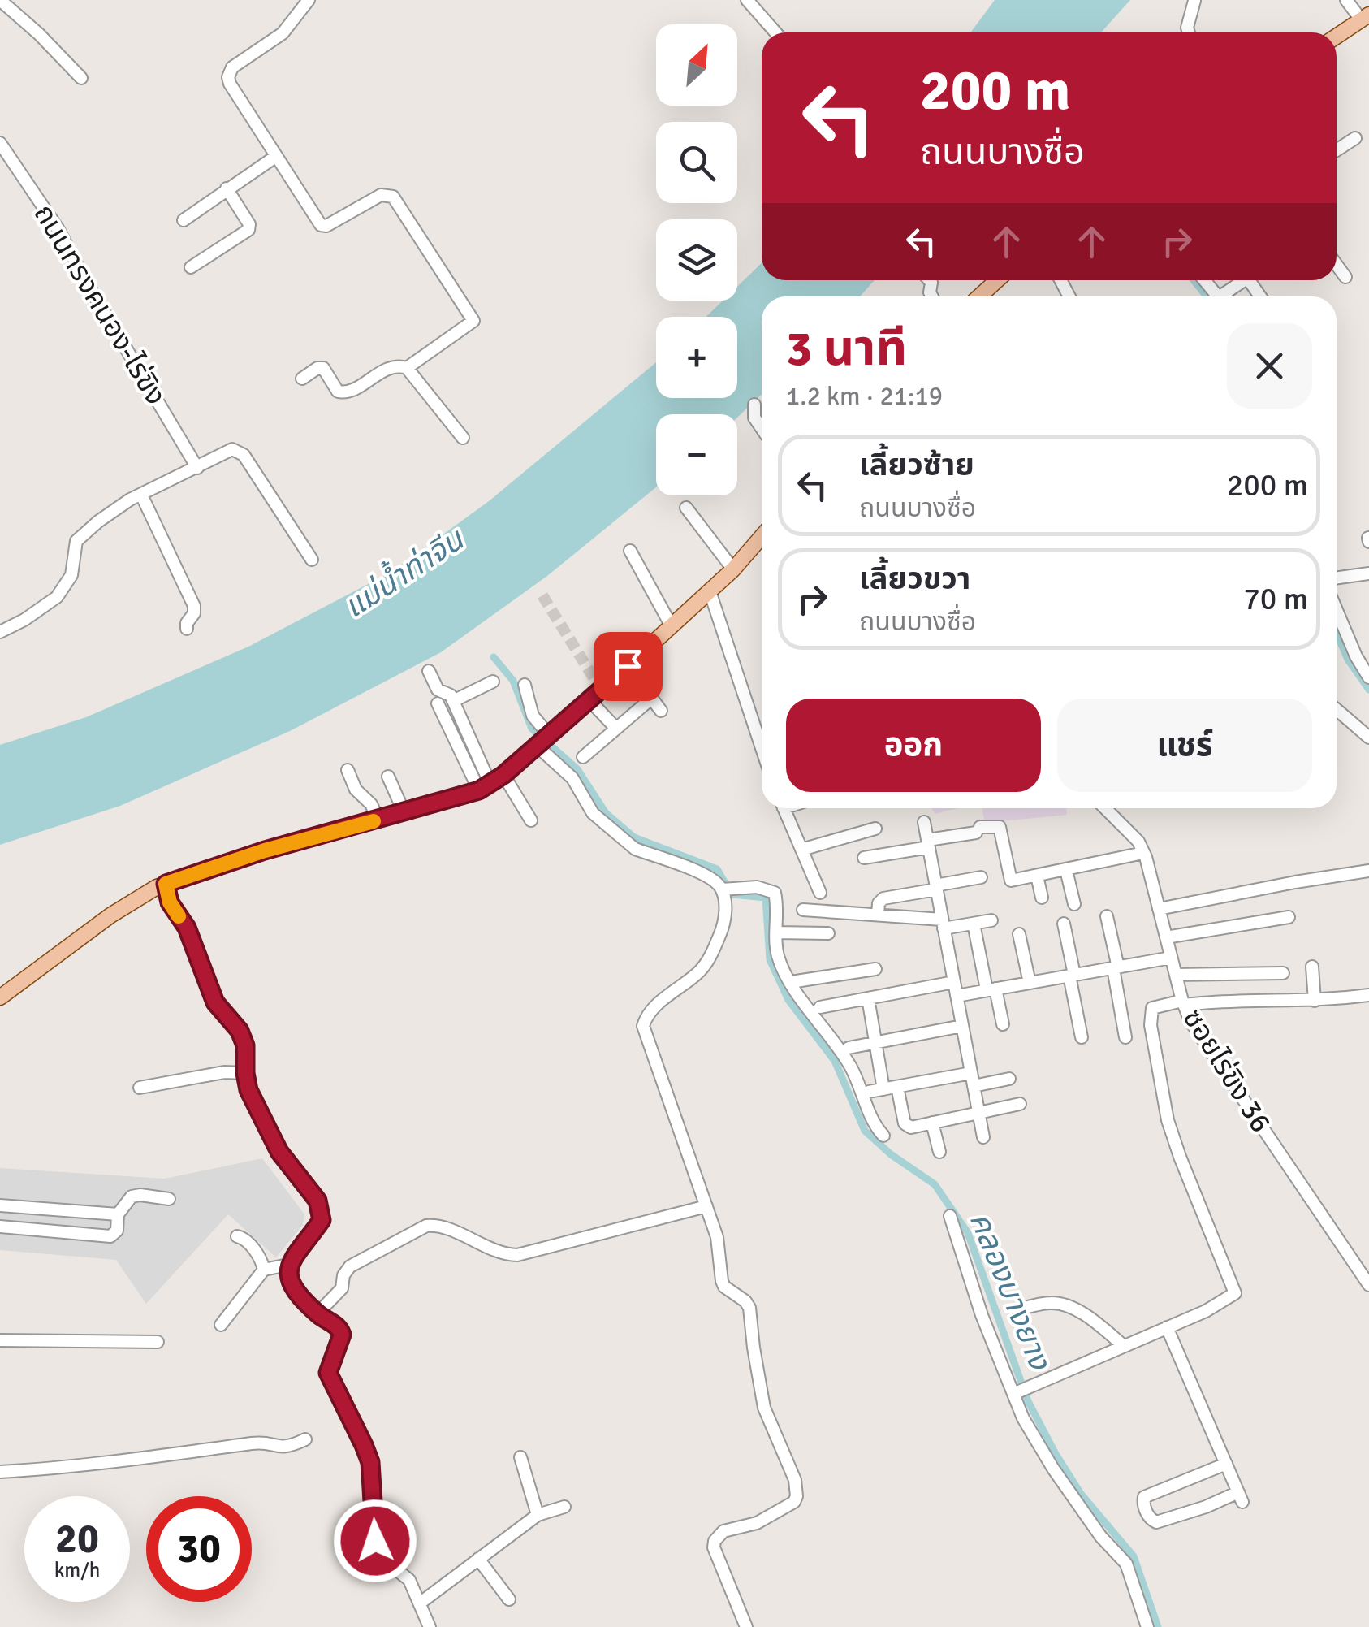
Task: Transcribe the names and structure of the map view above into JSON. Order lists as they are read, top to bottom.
{
  "streets": {
    "street": ["ถนนทรงคนอง-ไร่ขิง", "ซอยไร่ขิง 36"]
  },
  "water": ["แม่น้ำท่าจีน", "คลองบางยาง"],
  "north": "top right",
  "page": {
    "map_buttons": ["+", "−"],
    "turn": ["200 m", "ถนนบางซื่อ"],
    "heading": ["3 นาที", "1.2 km · 21:19"],
    "list": [
      {
        "name": "เลี้ยวซ้าย",
        "note": "ถนนบางซื่อ",
        "value": "200 m"
      },
      {
        "name": "เลี้ยวขวา",
        "note": "ถนนบางซื่อ",
        "value": "70 m"
      }
    ],
    "buttons": ["ออก", "แชร์"],
    "speed": "20 km/h",
    "limit": "30"
  }
}
